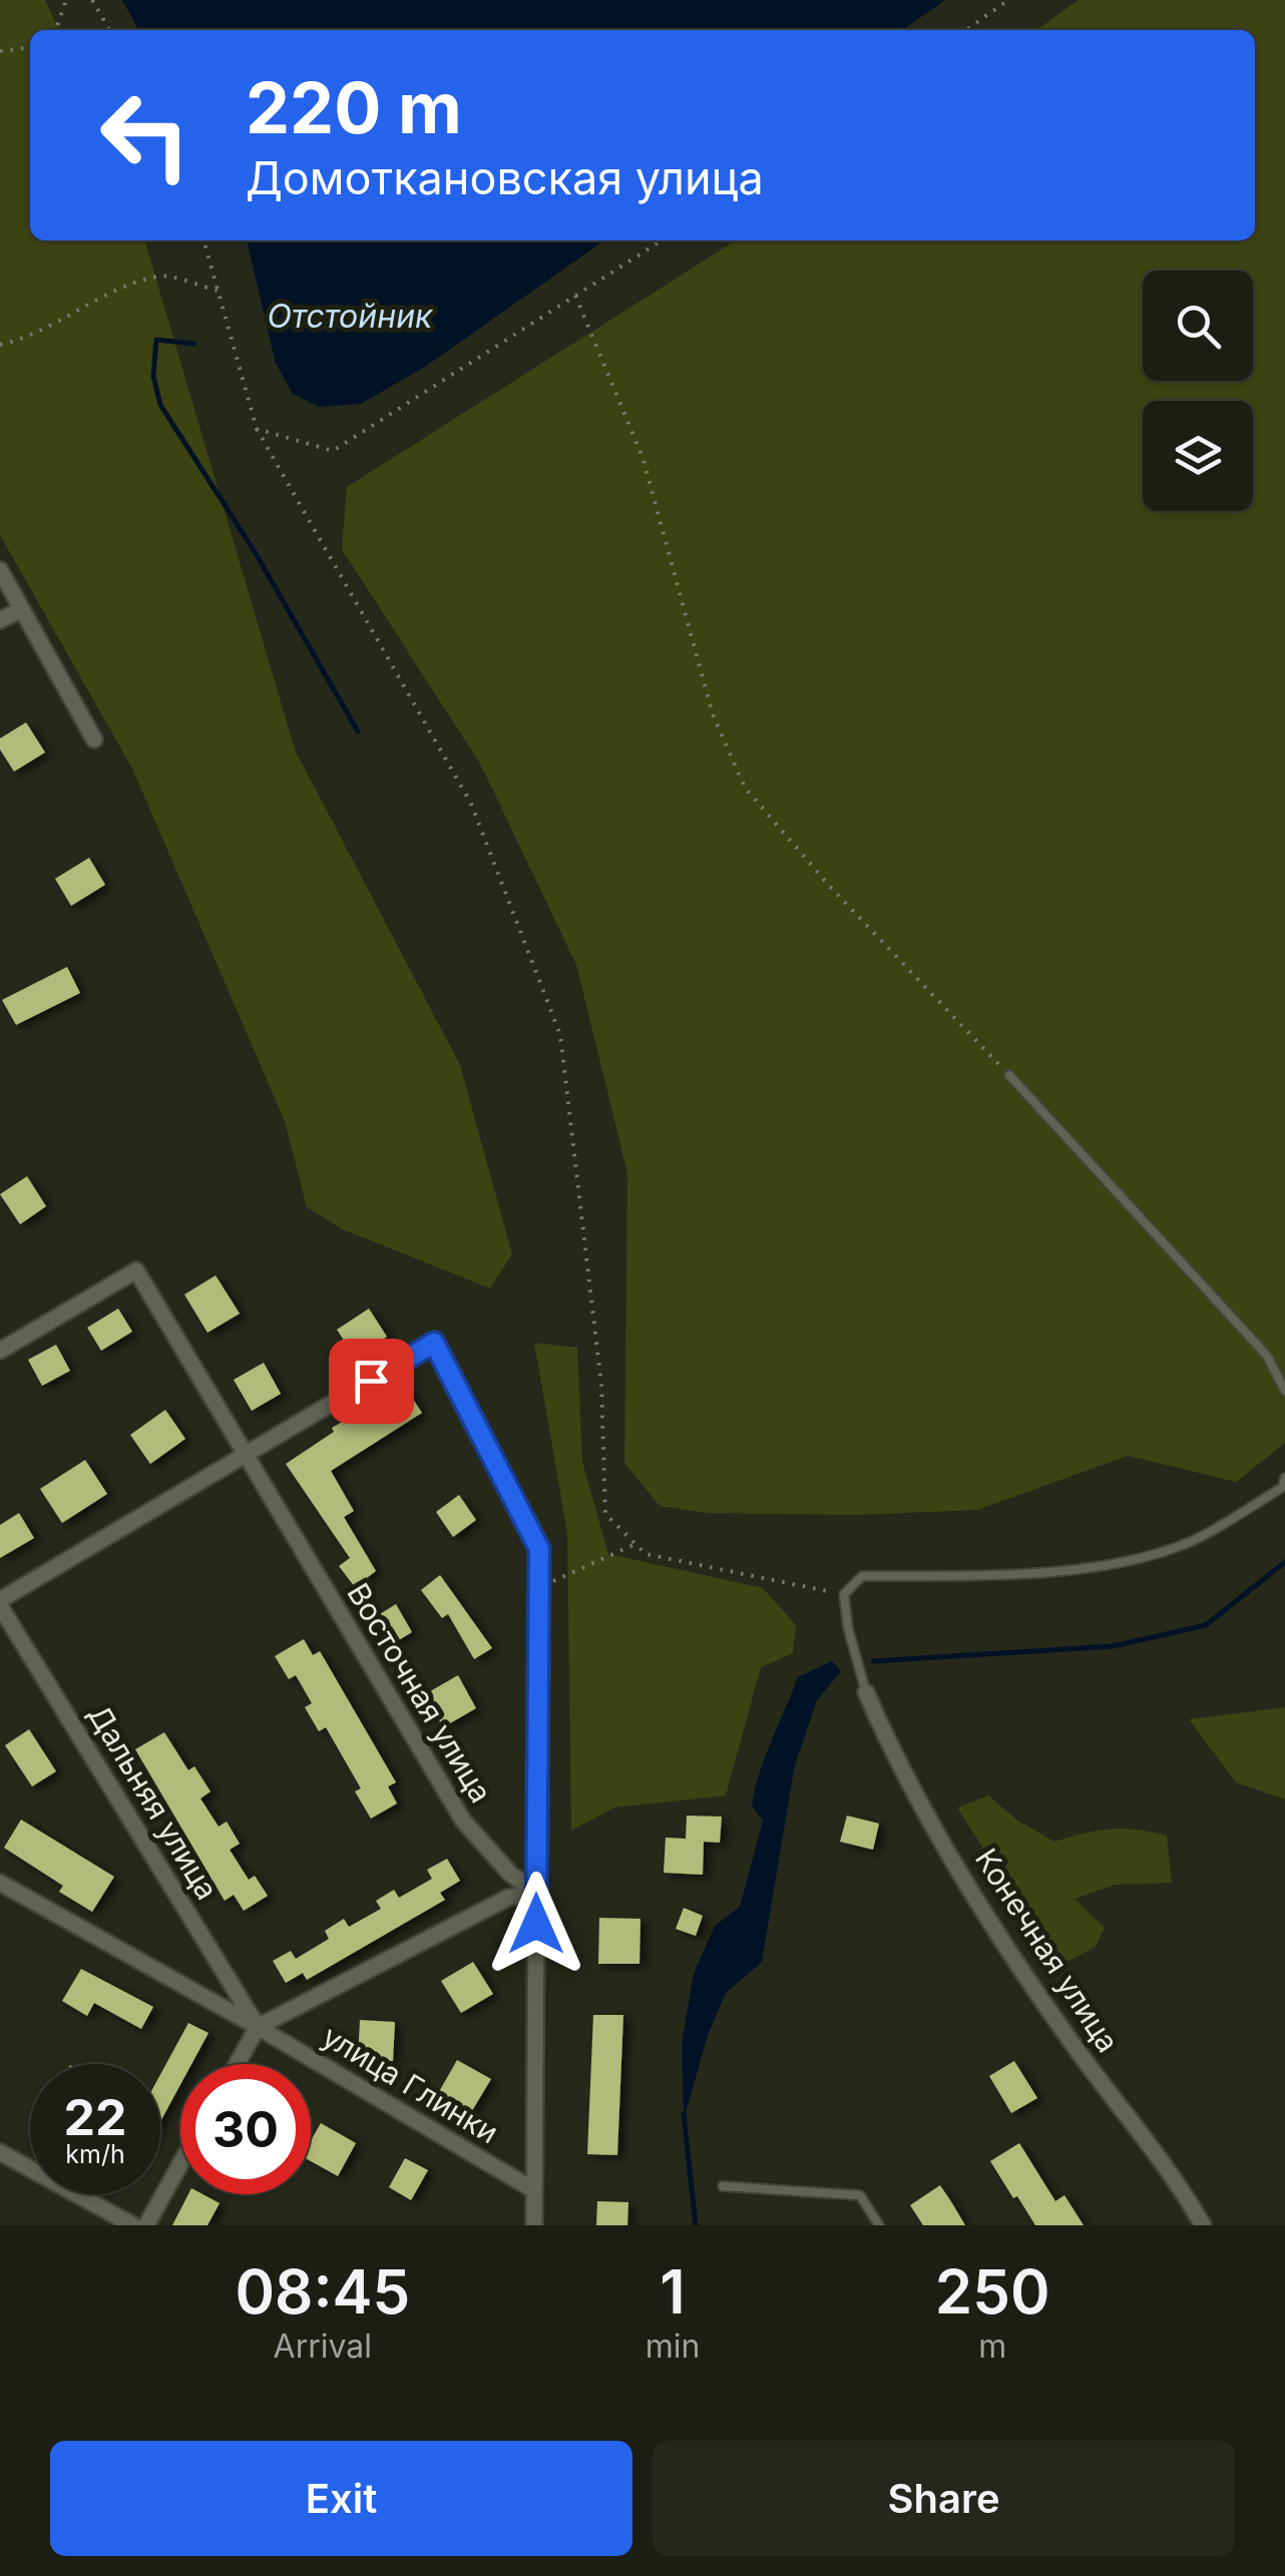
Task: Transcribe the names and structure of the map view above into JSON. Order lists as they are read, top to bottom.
{
  "streets": {
    "street": [
      "Восточная улица",
      "Дальняя улица",
      "Конечная улица",
      "улица Глинки"
    ]
  },
  "crossings": [
    ["Восточная улица", "улица Глинки"],
    ["Дальняя улица", "улица Глинки"]
  ],
  "water": ["Отстойник"],
  "page": {
    "turn": ["220 m", "Домоткановская улица"],
    "speed": "22 km/h",
    "limit": "30",
    "eta": [
      "08:45",
      "Arrival",
      "1",
      "min",
      "250",
      "m"
    ],
    "buttons": ["Exit", "Share"]
  }
}
